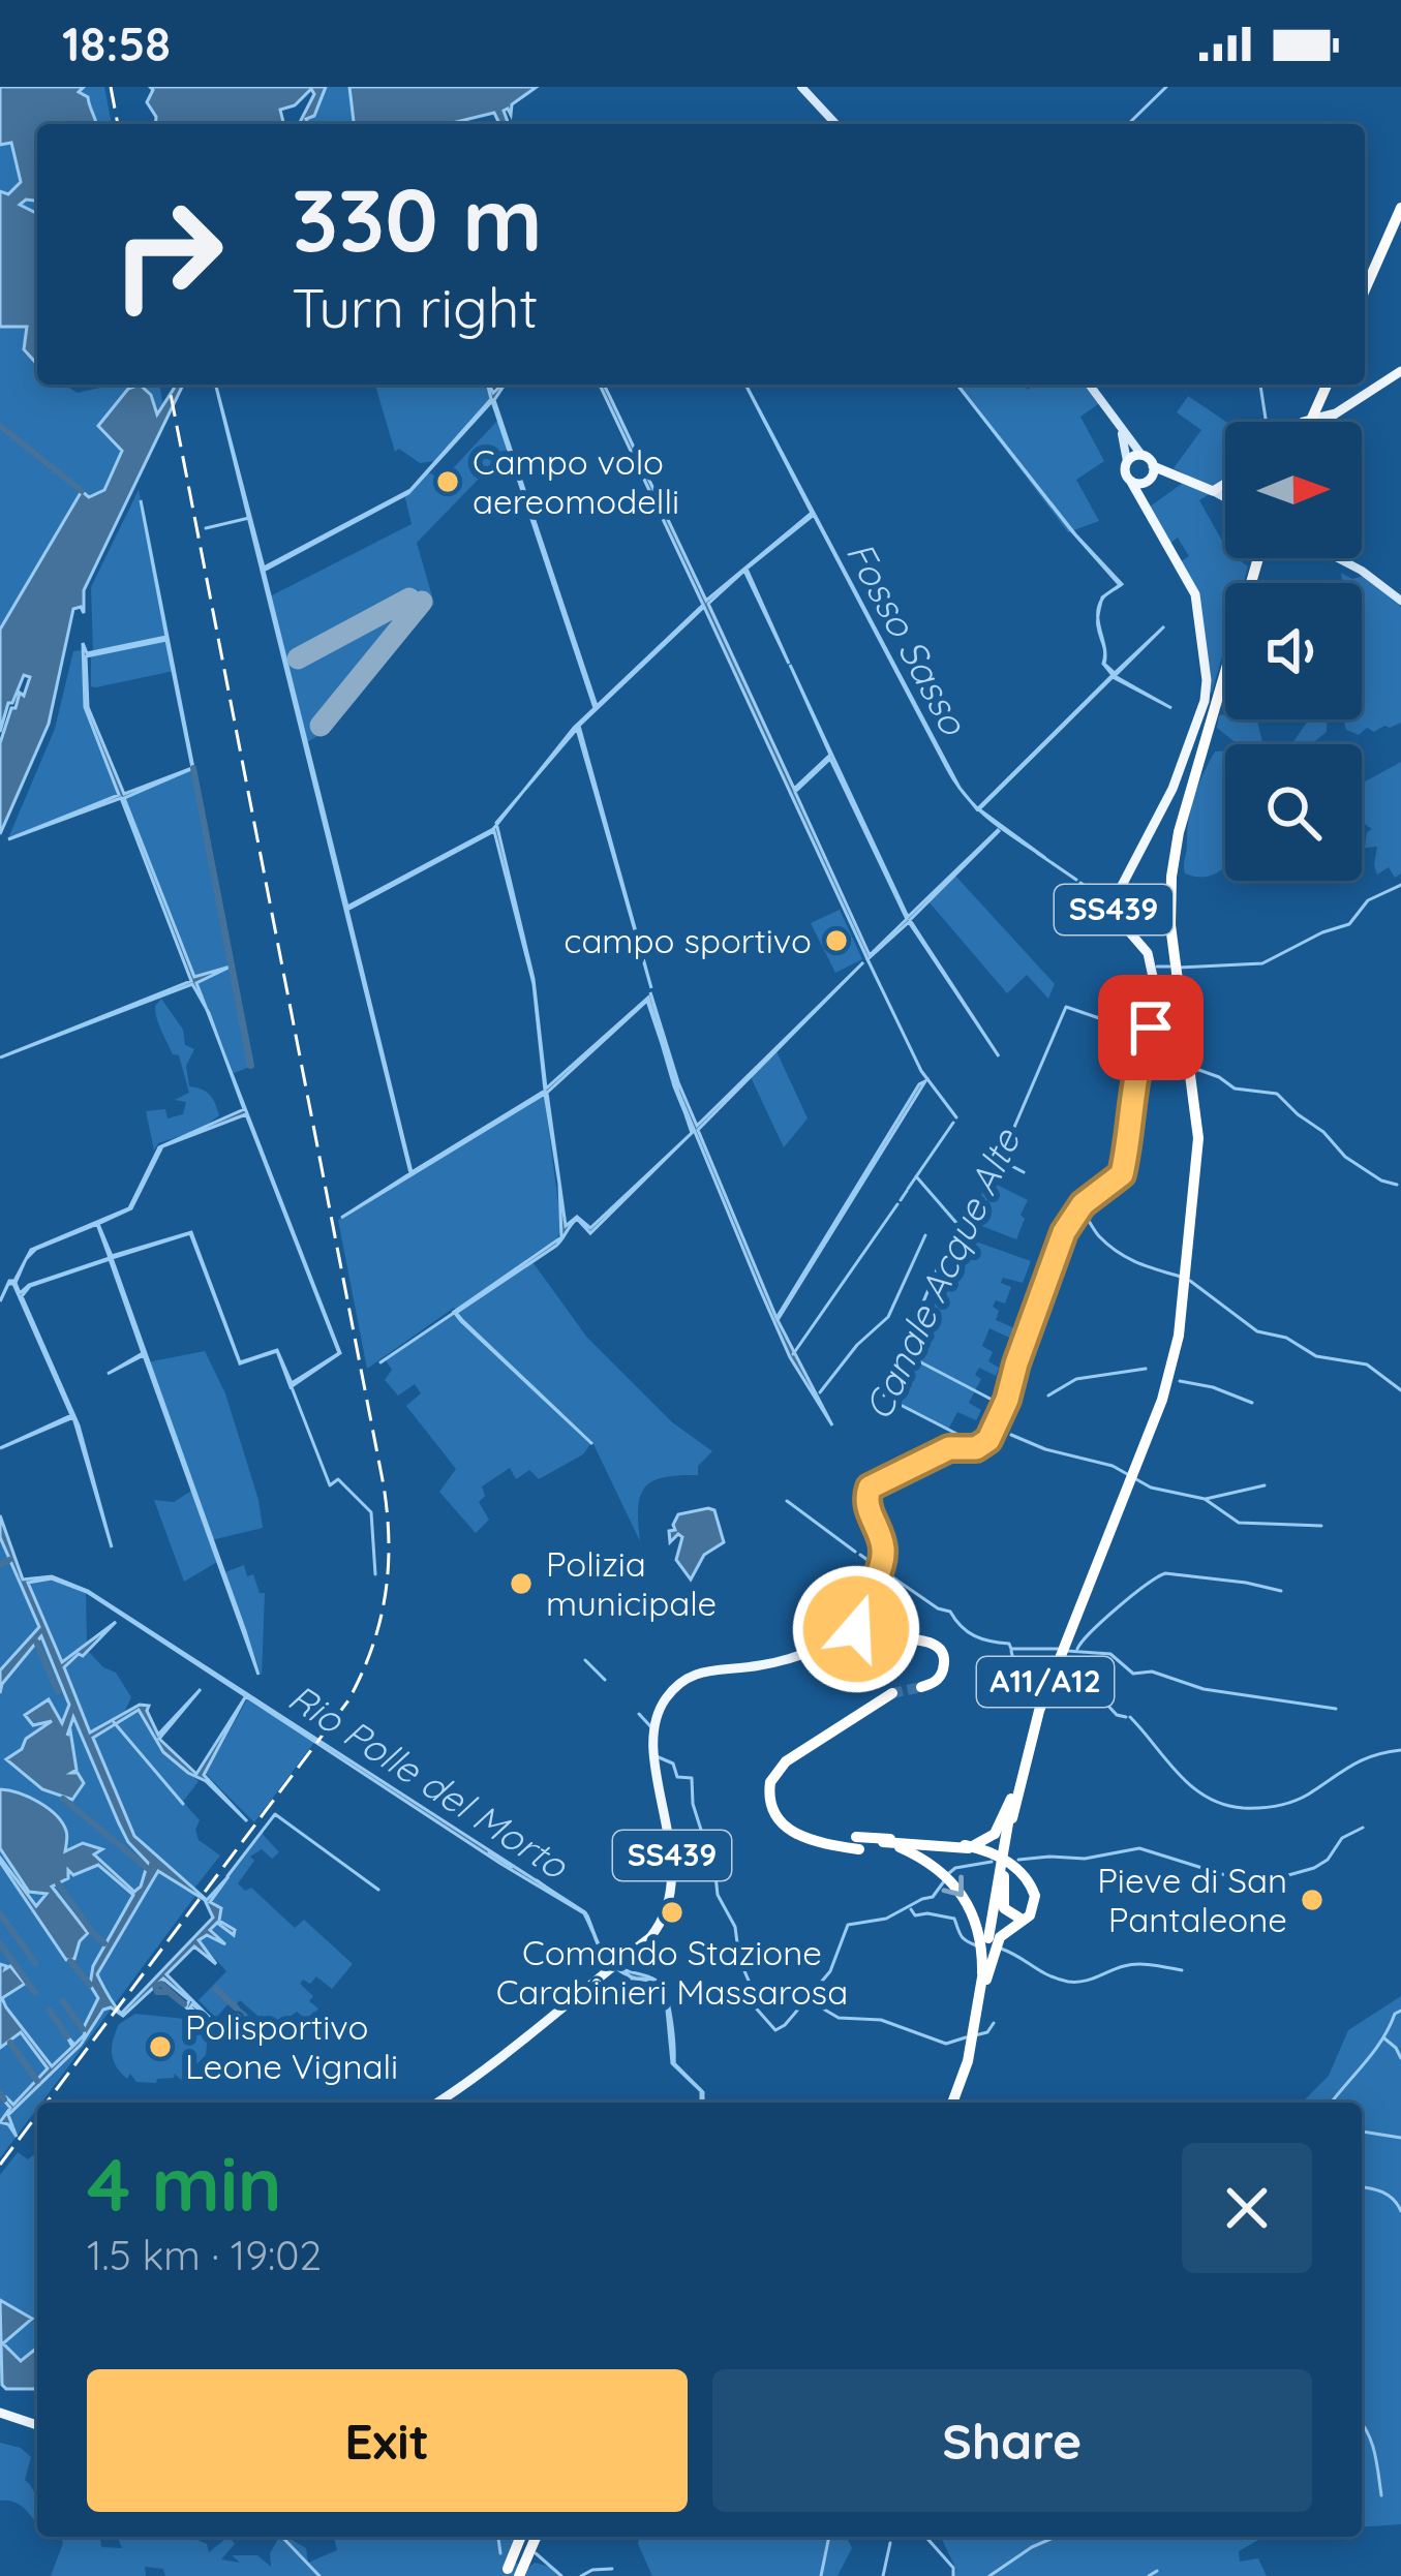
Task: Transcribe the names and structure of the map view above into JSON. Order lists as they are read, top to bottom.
{
  "streets": {
    "highway": ["A11/A12"],
    "main road": ["SS439"]
  },
  "water": ["Fosso Sasso", "Canale Acque Alte", "Rio Polle del Morto"],
  "places": [
    "Campo volo aereomodelli",
    "campo sportivo",
    "Polizia municipale",
    "Pieve di San Pantaleone",
    "Comando Stazione Carabinieri Massarosa",
    "Polisportivo Leone Vignali"
  ],
  "north": "right",
  "page": {
    "status": "18:58",
    "turn": ["330 m", "Turn right"],
    "heading": ["4 min", "1.5 km · 19:02"],
    "buttons": ["Exit", "Share"]
  }
}
